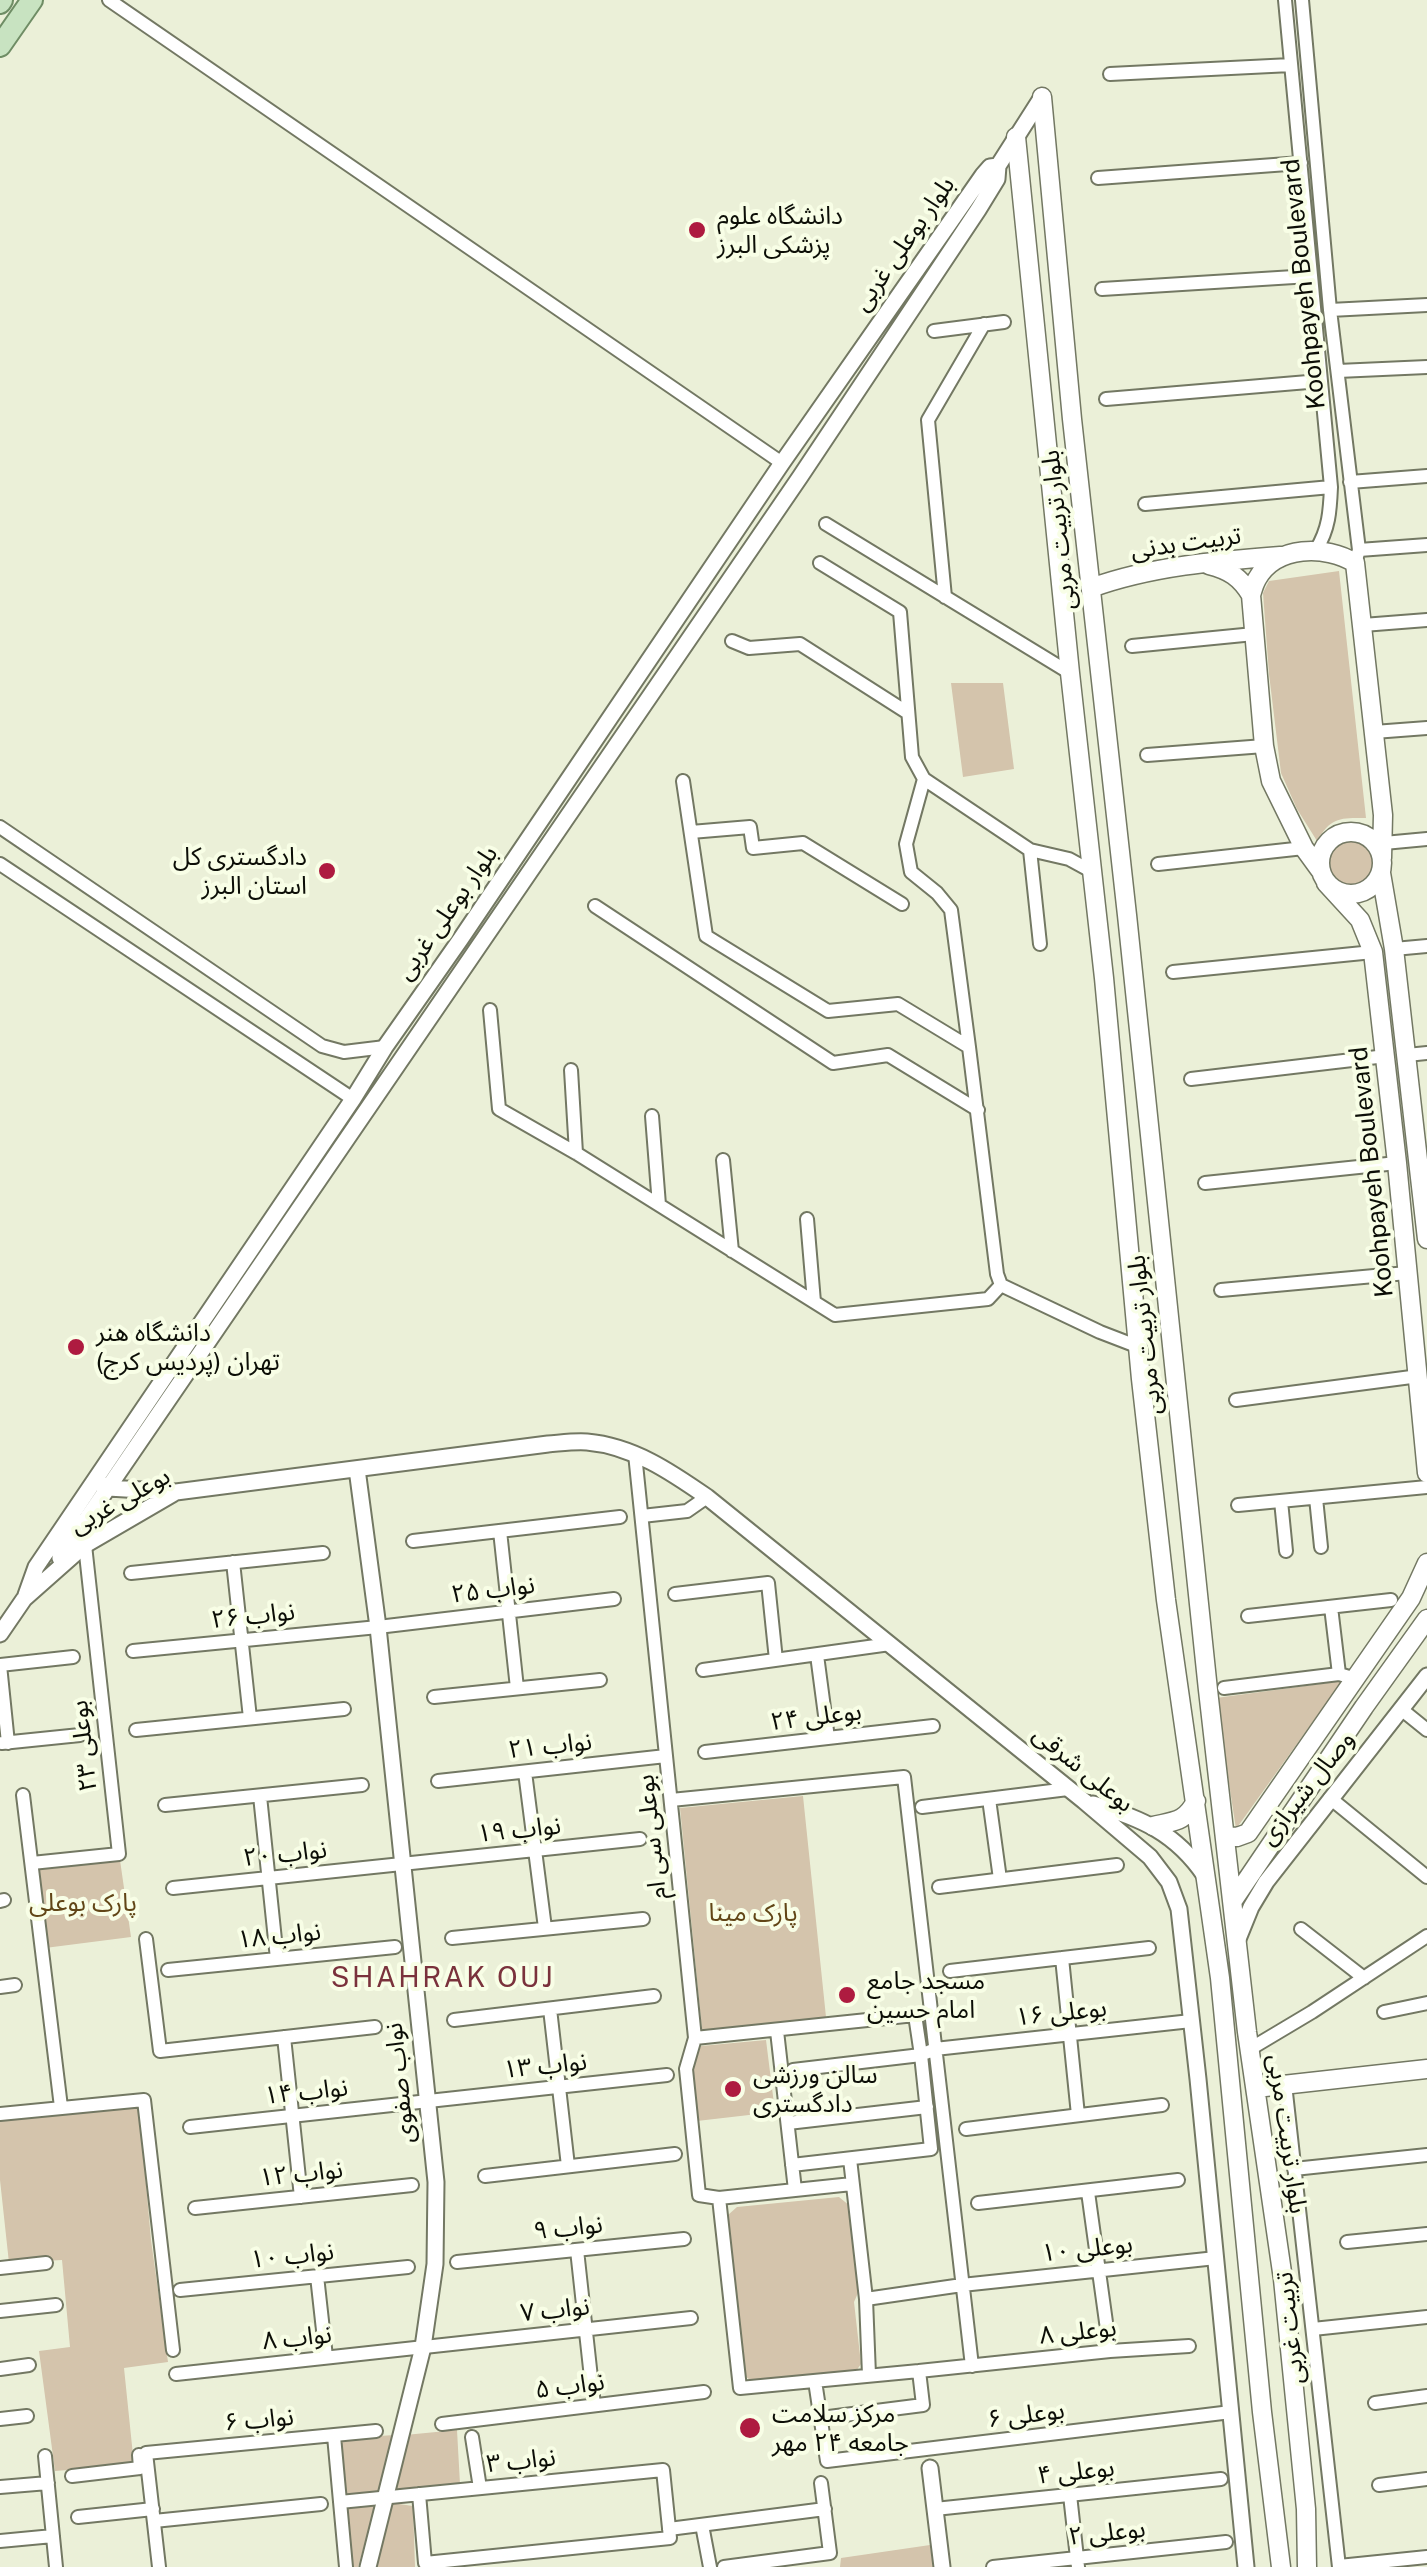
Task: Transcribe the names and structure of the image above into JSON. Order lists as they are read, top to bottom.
{
  "streets": {
    "main road": ["Koohpayeh Boulevard", "بلوار تربیت مربی", "تربیت بدنی"],
    "street": [
      "بلوار بوعلی غربی",
      "بوعلی غربی",
      "نواب ۲۵",
      "نواب ۲۶",
      "بوعلی ۲۴",
      "بوعلی ۲۳",
      "نواب ۲۱",
      "بوعلی شرقی",
      "وصال شیرازی",
      "نواب ۱۹",
      "بوعلی سی ام",
      "نواب ۲۰",
      "نواب ۱۸",
      "بوعلی ۱۶",
      "نواب ۱۳",
      "نواب صفوی",
      "نواب ۱۴",
      "نواب ۱۲",
      "نواب ۹",
      "بوعلی ۱۰",
      "نواب ۱۰",
      "نواب ۷",
      "تربیت غربی",
      "بوعلی ۸",
      "نواب ۸",
      "نواب ۵",
      "بوعلی ۶",
      "نواب ۶",
      "نواب ۳",
      "بوعلی ۴",
      "بوعلی ۲"
    ]
  },
  "crossings": [
    ["بلوار بوعلی غربی", "بوعلی غربی"],
    ["بلوار تربیت مربی", "تربیت بدنی"],
    ["بلوار تربیت مربی", "وصال شیرازی"],
    ["بوعلی غربی", "بوعلی ۲۳"],
    ["بوعلی غربی", "بوعلی شرقی"],
    ["بوعلی غربی", "نواب صفوی"],
    ["نواب ۲۵", "نواب ۲۶"],
    ["نواب ۲۵", "نواب صفوی"],
    ["نواب ۲۶", "نواب صفوی"],
    ["نواب ۲۱", "بوعلی سی ام"],
    ["بوعلی شرقی", "بوعلی سی ام"],
    ["بوعلی شرقی", "بوعلی ۱۶"],
    ["بوعلی شرقی", "نواب صفوی"],
    ["بوعلی شرقی", "بوعلی ۱۰"],
    ["بوعلی شرقی", "بوعلی ۶"],
    ["نواب ۱۹", "نواب ۲۰"],
    ["نواب ۱۹", "نواب صفوی"],
    ["بوعلی سی ام", "بوعلی ۸"],
    ["نواب ۲۰", "نواب صفوی"],
    ["نواب ۱۳", "نواب صفوی"],
    ["نواب ۱۳", "نواب ۱۴"],
    ["نواب صفوی", "نواب ۱۴"],
    ["نواب صفوی", "نواب ۷"],
    ["نواب صفوی", "نواب ۸"],
    ["نواب صفوی", "نواب ۳"],
    ["نواب ۷", "نواب ۸"]
  ],
  "districts": ["SHAHRAK OUJ"],
  "parks": ["پارک بوعلی", "پارک مینا"],
  "places": [
    "دانشگاه علوم پزشکی البرز",
    "دادگستری کل استان البرز",
    "دانشگاه هنر تهران (پردیس کرج)",
    "مسجد جامع امام حسین",
    "سالن ورزشی دادگستری",
    "مرکز سلامت جامعه ۲۴ مهر"
  ]
}
